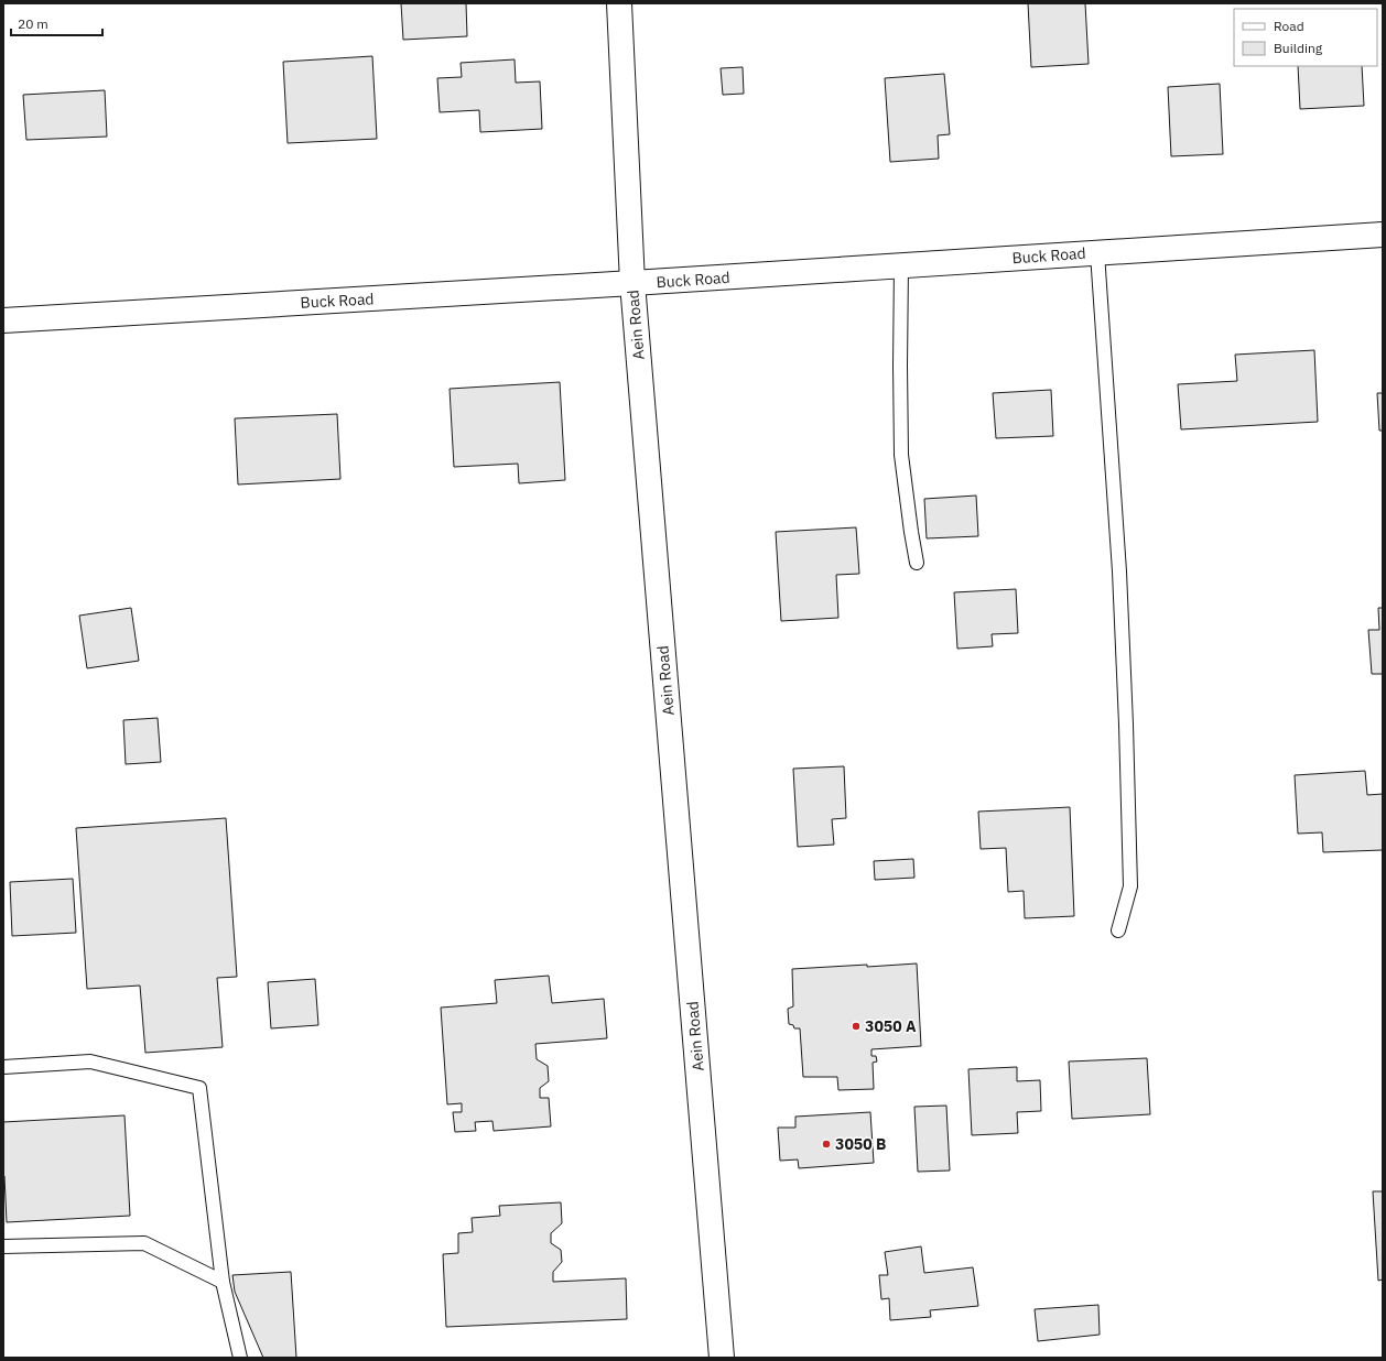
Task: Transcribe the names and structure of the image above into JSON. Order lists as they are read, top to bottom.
{
  "streets": {
    "street": ["Buck Road", "Aein Road"]
  },
  "crossings": [
    ["Buck Road", "Aein Road"]
  ],
  "places": ["3050 A", "3050 B"],
  "legend": ["Road", "Building"],
  "scale_bar": "20 m"
}
